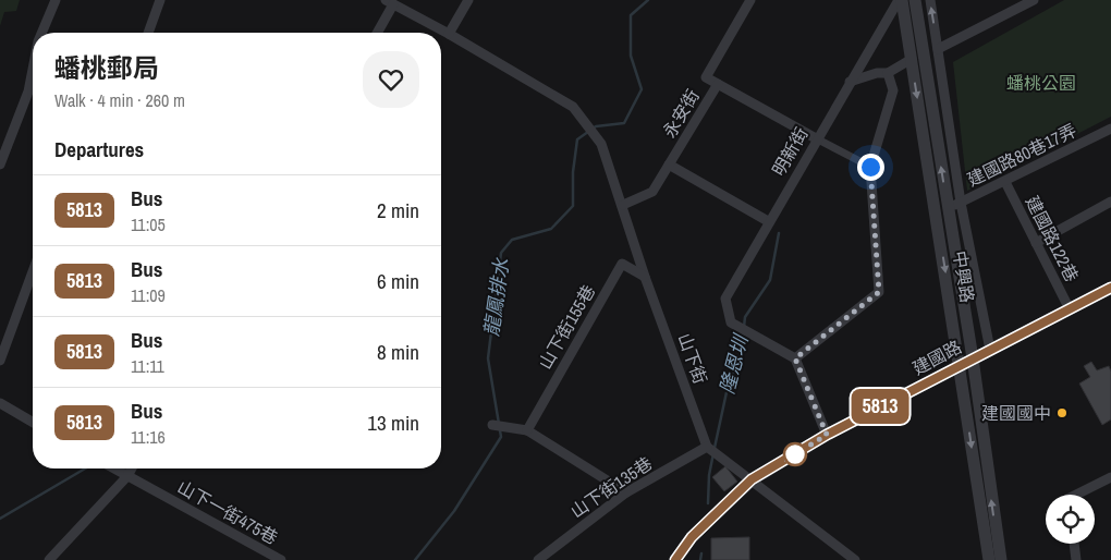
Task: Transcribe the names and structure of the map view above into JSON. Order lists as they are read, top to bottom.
{
  "streets": {
    "street": [
      "永安街",
      "明新街",
      "建國路80巷17弄",
      "建國路122巷",
      "中興路",
      "山下街155巷",
      "建國路",
      "山下街",
      "山下街135巷",
      "山下一街475巷"
    ]
  },
  "crossings": [
    ["永安街", "山下街"],
    ["明新街", "中興路"],
    ["建國路80巷17弄", "建國路122巷"],
    ["建國路80巷17弄", "中興路"],
    ["建國路122巷", "建國路"],
    ["中興路", "建國路"],
    ["山下街155巷", "山下街"],
    ["山下街", "山下街135巷"]
  ],
  "water": ["龍鳳排水", "隆恩圳"],
  "parks": ["蟠桃公園"],
  "places": ["建國國中"],
  "lines": ["bus line 5813"],
  "page": {
    "on_map": "5813",
    "heading": [
      ["蟠桃郵局", "Walk · 4 min · 260 m"],
      "Departures"
    ],
    "list": [
      {
        "mark": "5813",
        "name": "Bus",
        "note": "11:05",
        "value": "2 min"
      },
      {
        "mark": "5813",
        "name": "Bus",
        "note": "11:09",
        "value": "6 min"
      },
      {
        "mark": "5813",
        "name": "Bus",
        "note": "11:11",
        "value": "8 min"
      },
      {
        "mark": "5813",
        "name": "Bus",
        "note": "11:16",
        "value": "13 min"
      }
    ]
  }
}
